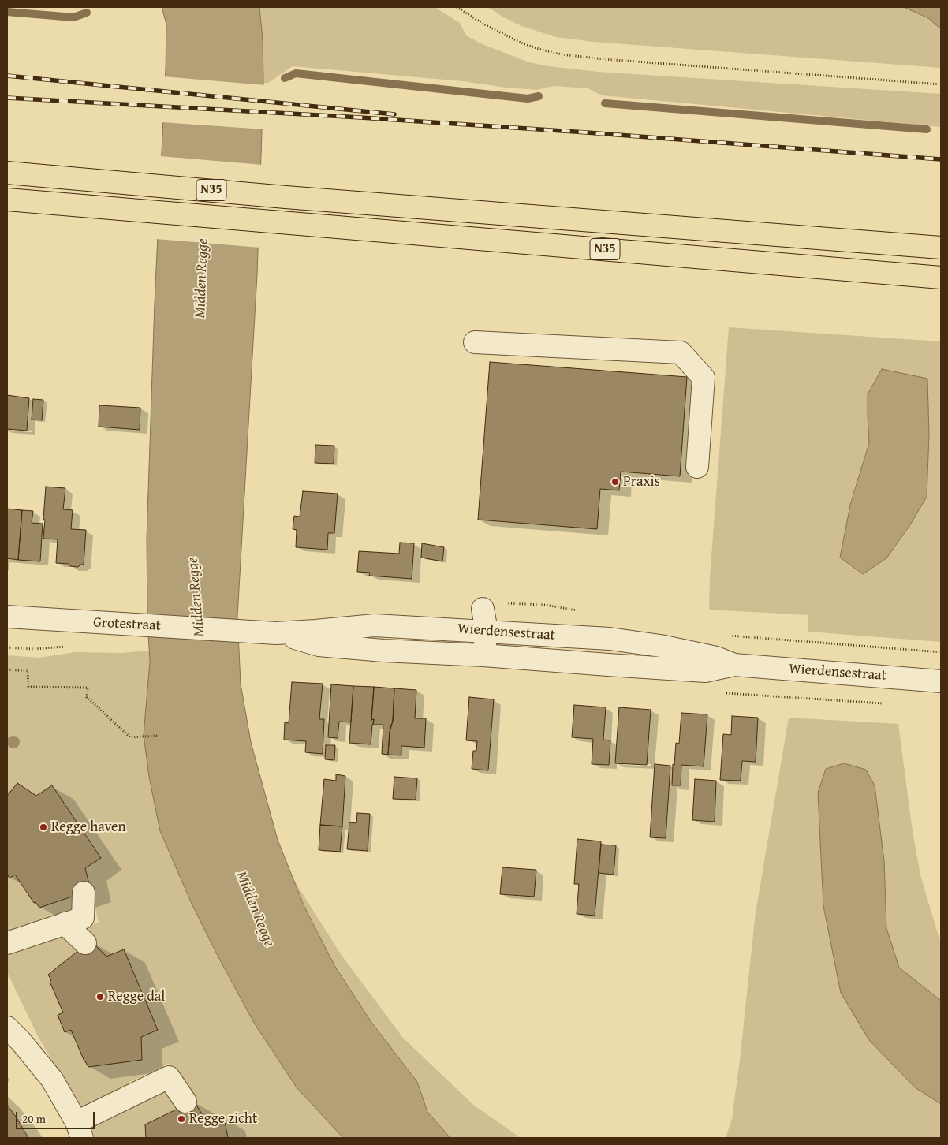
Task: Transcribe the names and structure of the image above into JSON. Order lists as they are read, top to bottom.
{
  "streets": {
    "main road": ["N35"],
    "street": ["Grotestraat", "Wierdensestraat"]
  },
  "crossings": [
    ["Grotestraat", "Wierdensestraat"]
  ],
  "water": ["Midden Regge"],
  "places": [
    "Praxis",
    "Regge haven",
    "Regge dal",
    "Regge zicht"
  ],
  "scale_bar": "20 m"
}
